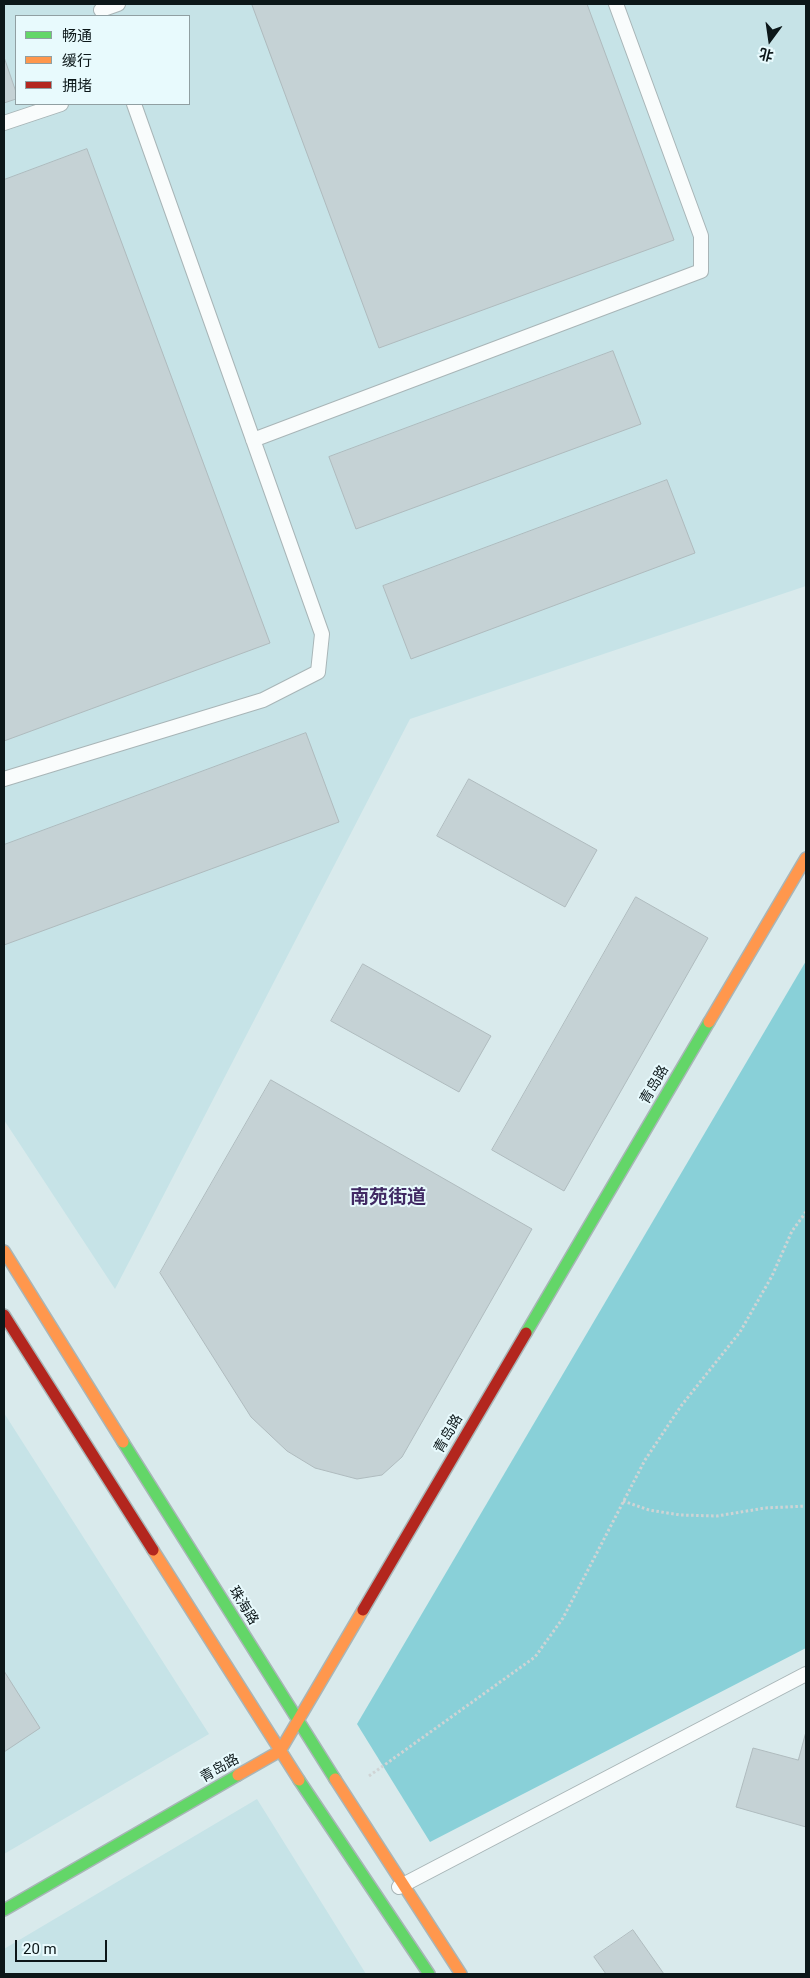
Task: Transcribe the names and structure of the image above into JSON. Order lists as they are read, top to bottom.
{
  "streets": {
    "main road": ["青岛路", "珠海路"]
  },
  "crossings": [
    ["青岛路", "珠海路"]
  ],
  "districts": ["南苑街道"],
  "legend": ["畅通", "缓行", "拥堵"],
  "scale_bar": "20 m",
  "north": "bottom"
}
